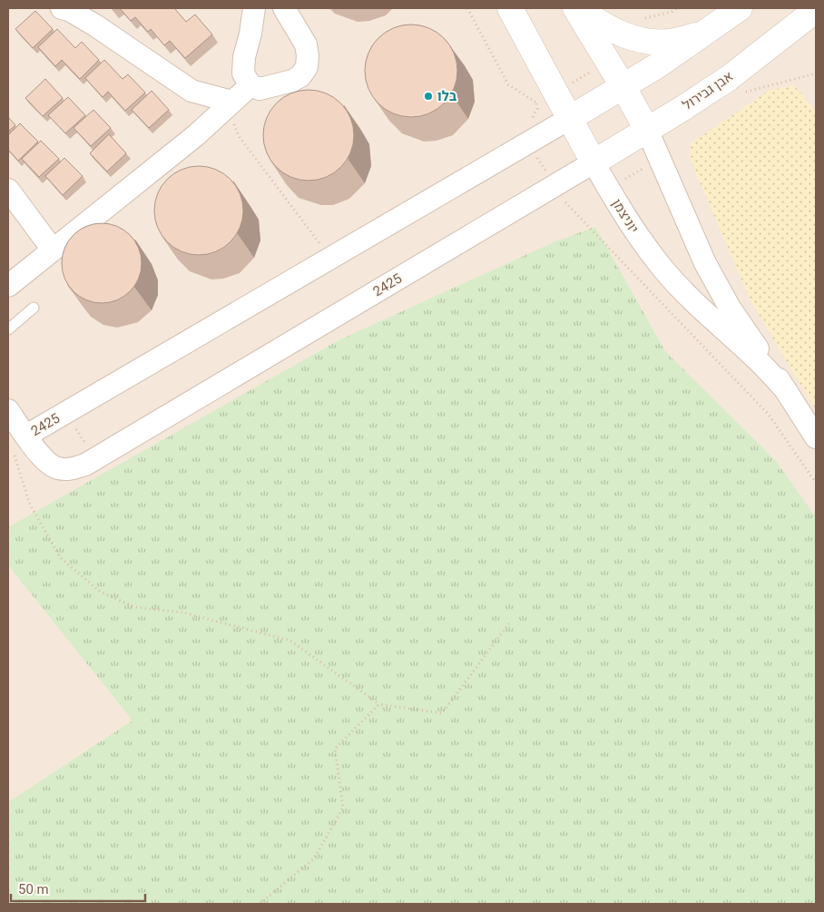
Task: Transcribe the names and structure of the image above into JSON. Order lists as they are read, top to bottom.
{
  "streets": {
    "street": ["אבן גבירול", "יוניצמן", "2425"]
  },
  "crossings": [
    ["אבן גבירול", "יוניצמן"],
    ["אבן גבירול", "2425"],
    ["יוניצמן", "2425"]
  ],
  "places": ["בלו"],
  "scale_bar": "50 m"
}
